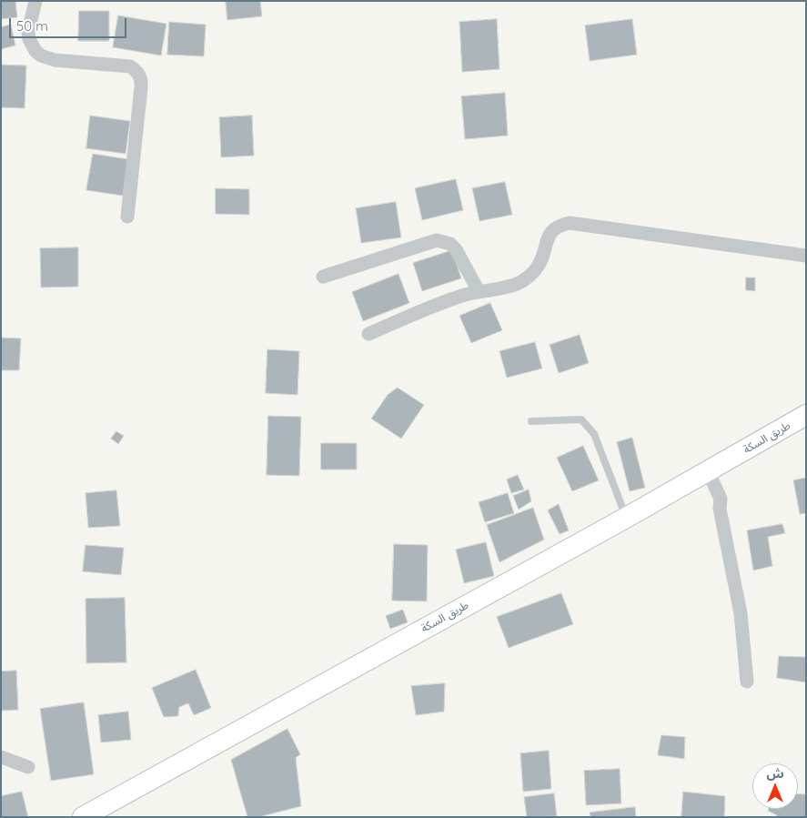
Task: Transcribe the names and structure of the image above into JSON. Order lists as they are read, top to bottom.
{
  "streets": {
    "main road": ["طريق السكة"]
  },
  "scale_bar": "50 m",
  "north": "top"
}
